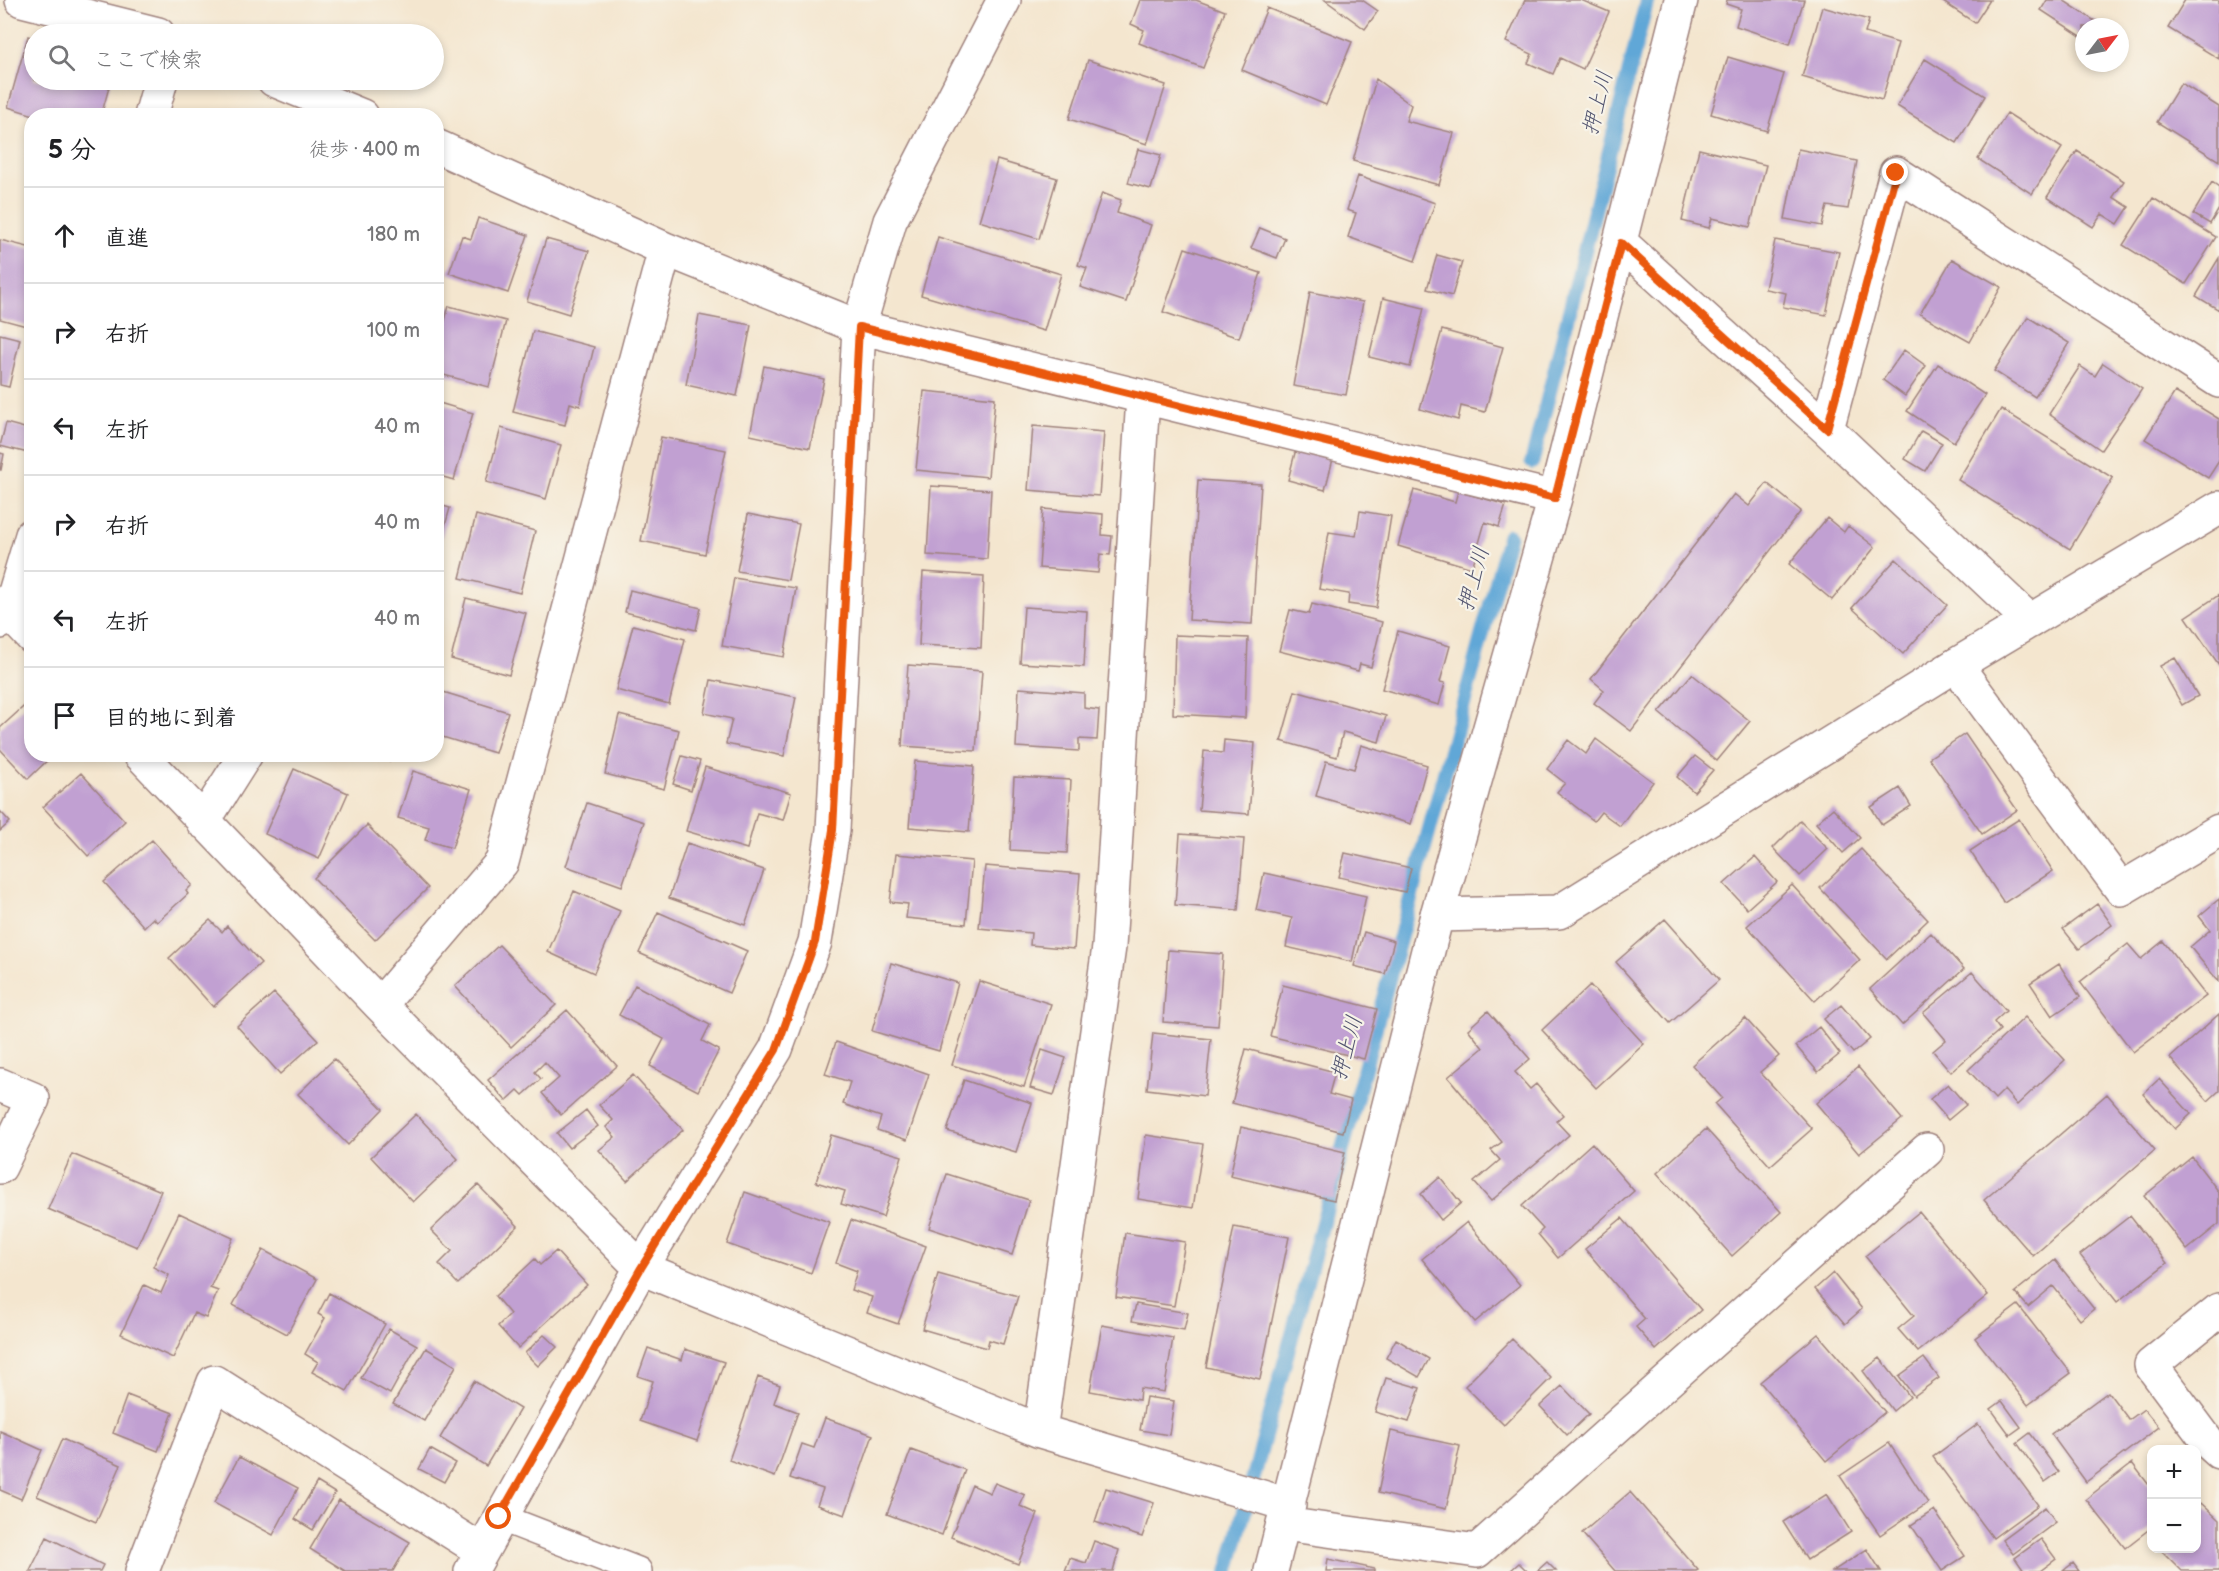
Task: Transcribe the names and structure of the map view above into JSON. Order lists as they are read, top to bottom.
{
  "water": ["押上川"],
  "north": "top right",
  "page": {
    "search": "ここで検索",
    "heading": ["5 分", "徒歩 · 400 m"],
    "list": [
      ["直進", "180 m"],
      ["右折", "100 m"],
      ["左折", "40 m"],
      ["右折", "40 m"],
      ["左折", "40 m"],
      "目的地に到着"
    ],
    "map_buttons": ["+", "−"]
  }
}
